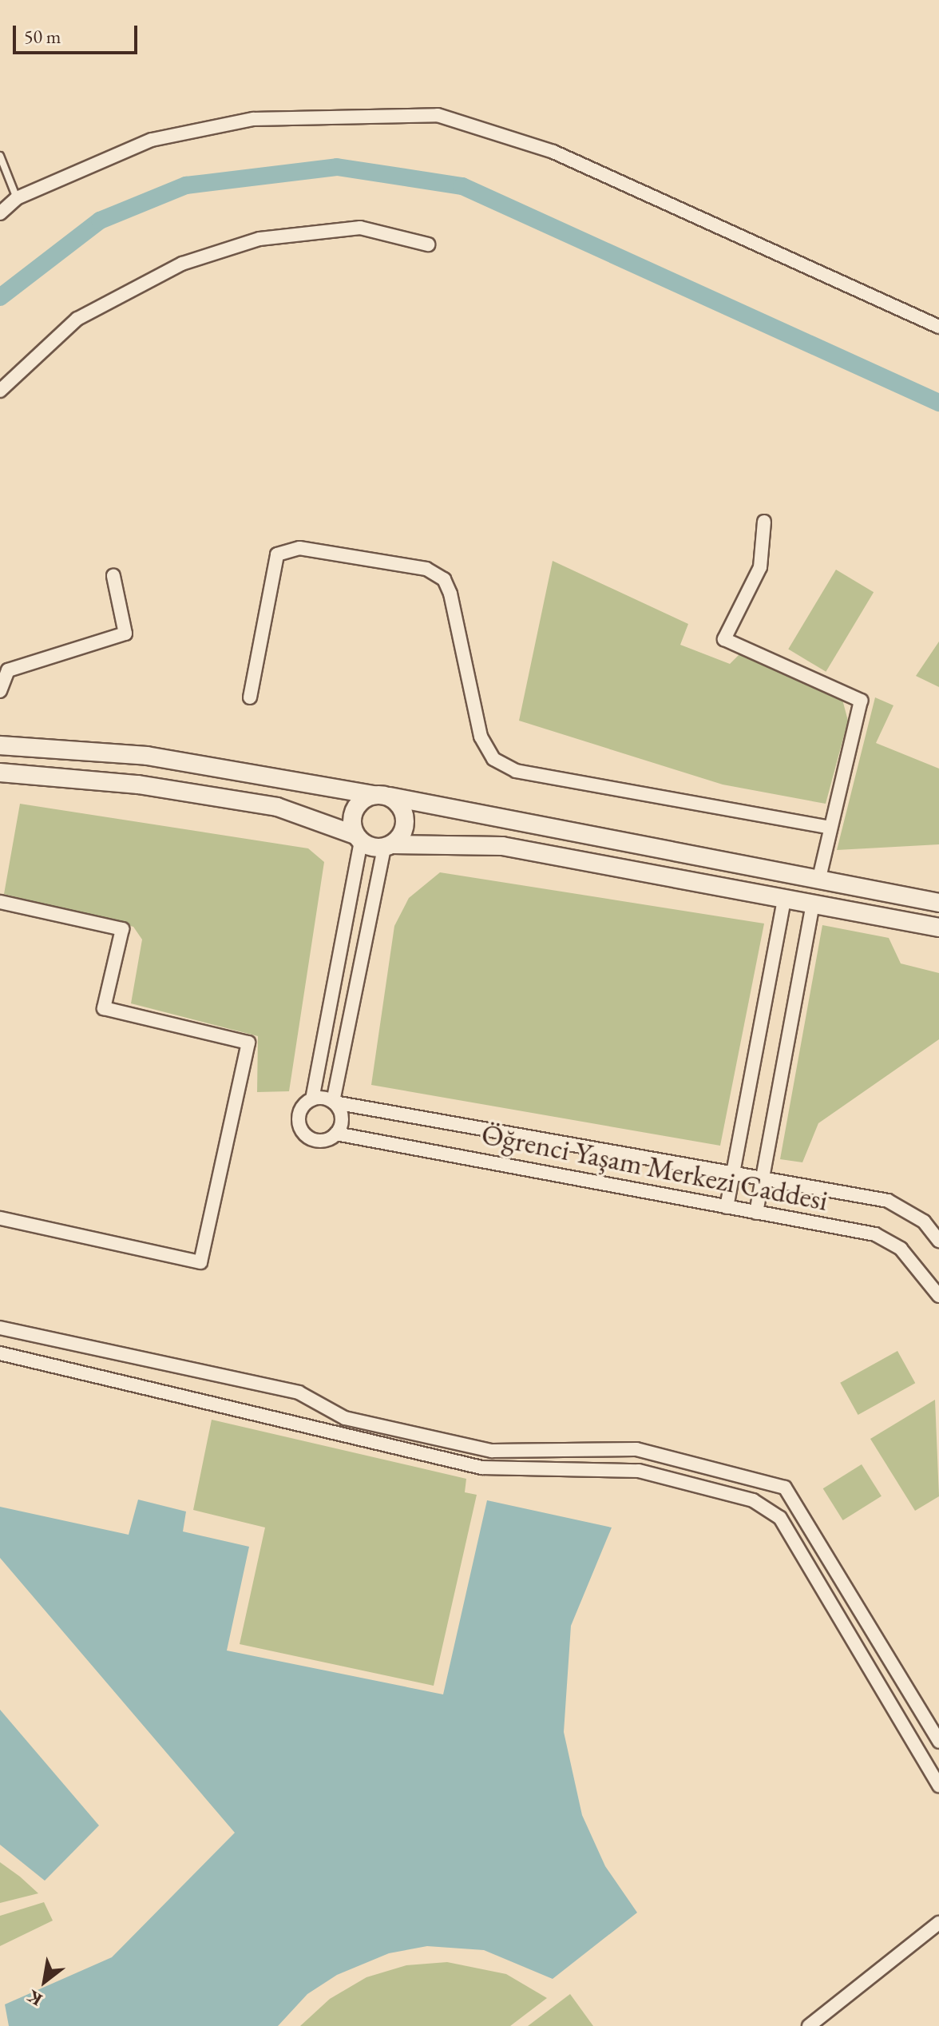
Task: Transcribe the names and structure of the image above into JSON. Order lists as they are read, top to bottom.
{
  "streets": {
    "street": ["Öğrenci Yaşam Merkezi Caddesi"]
  },
  "scale_bar": "50 m",
  "north": "bottom left"
}
